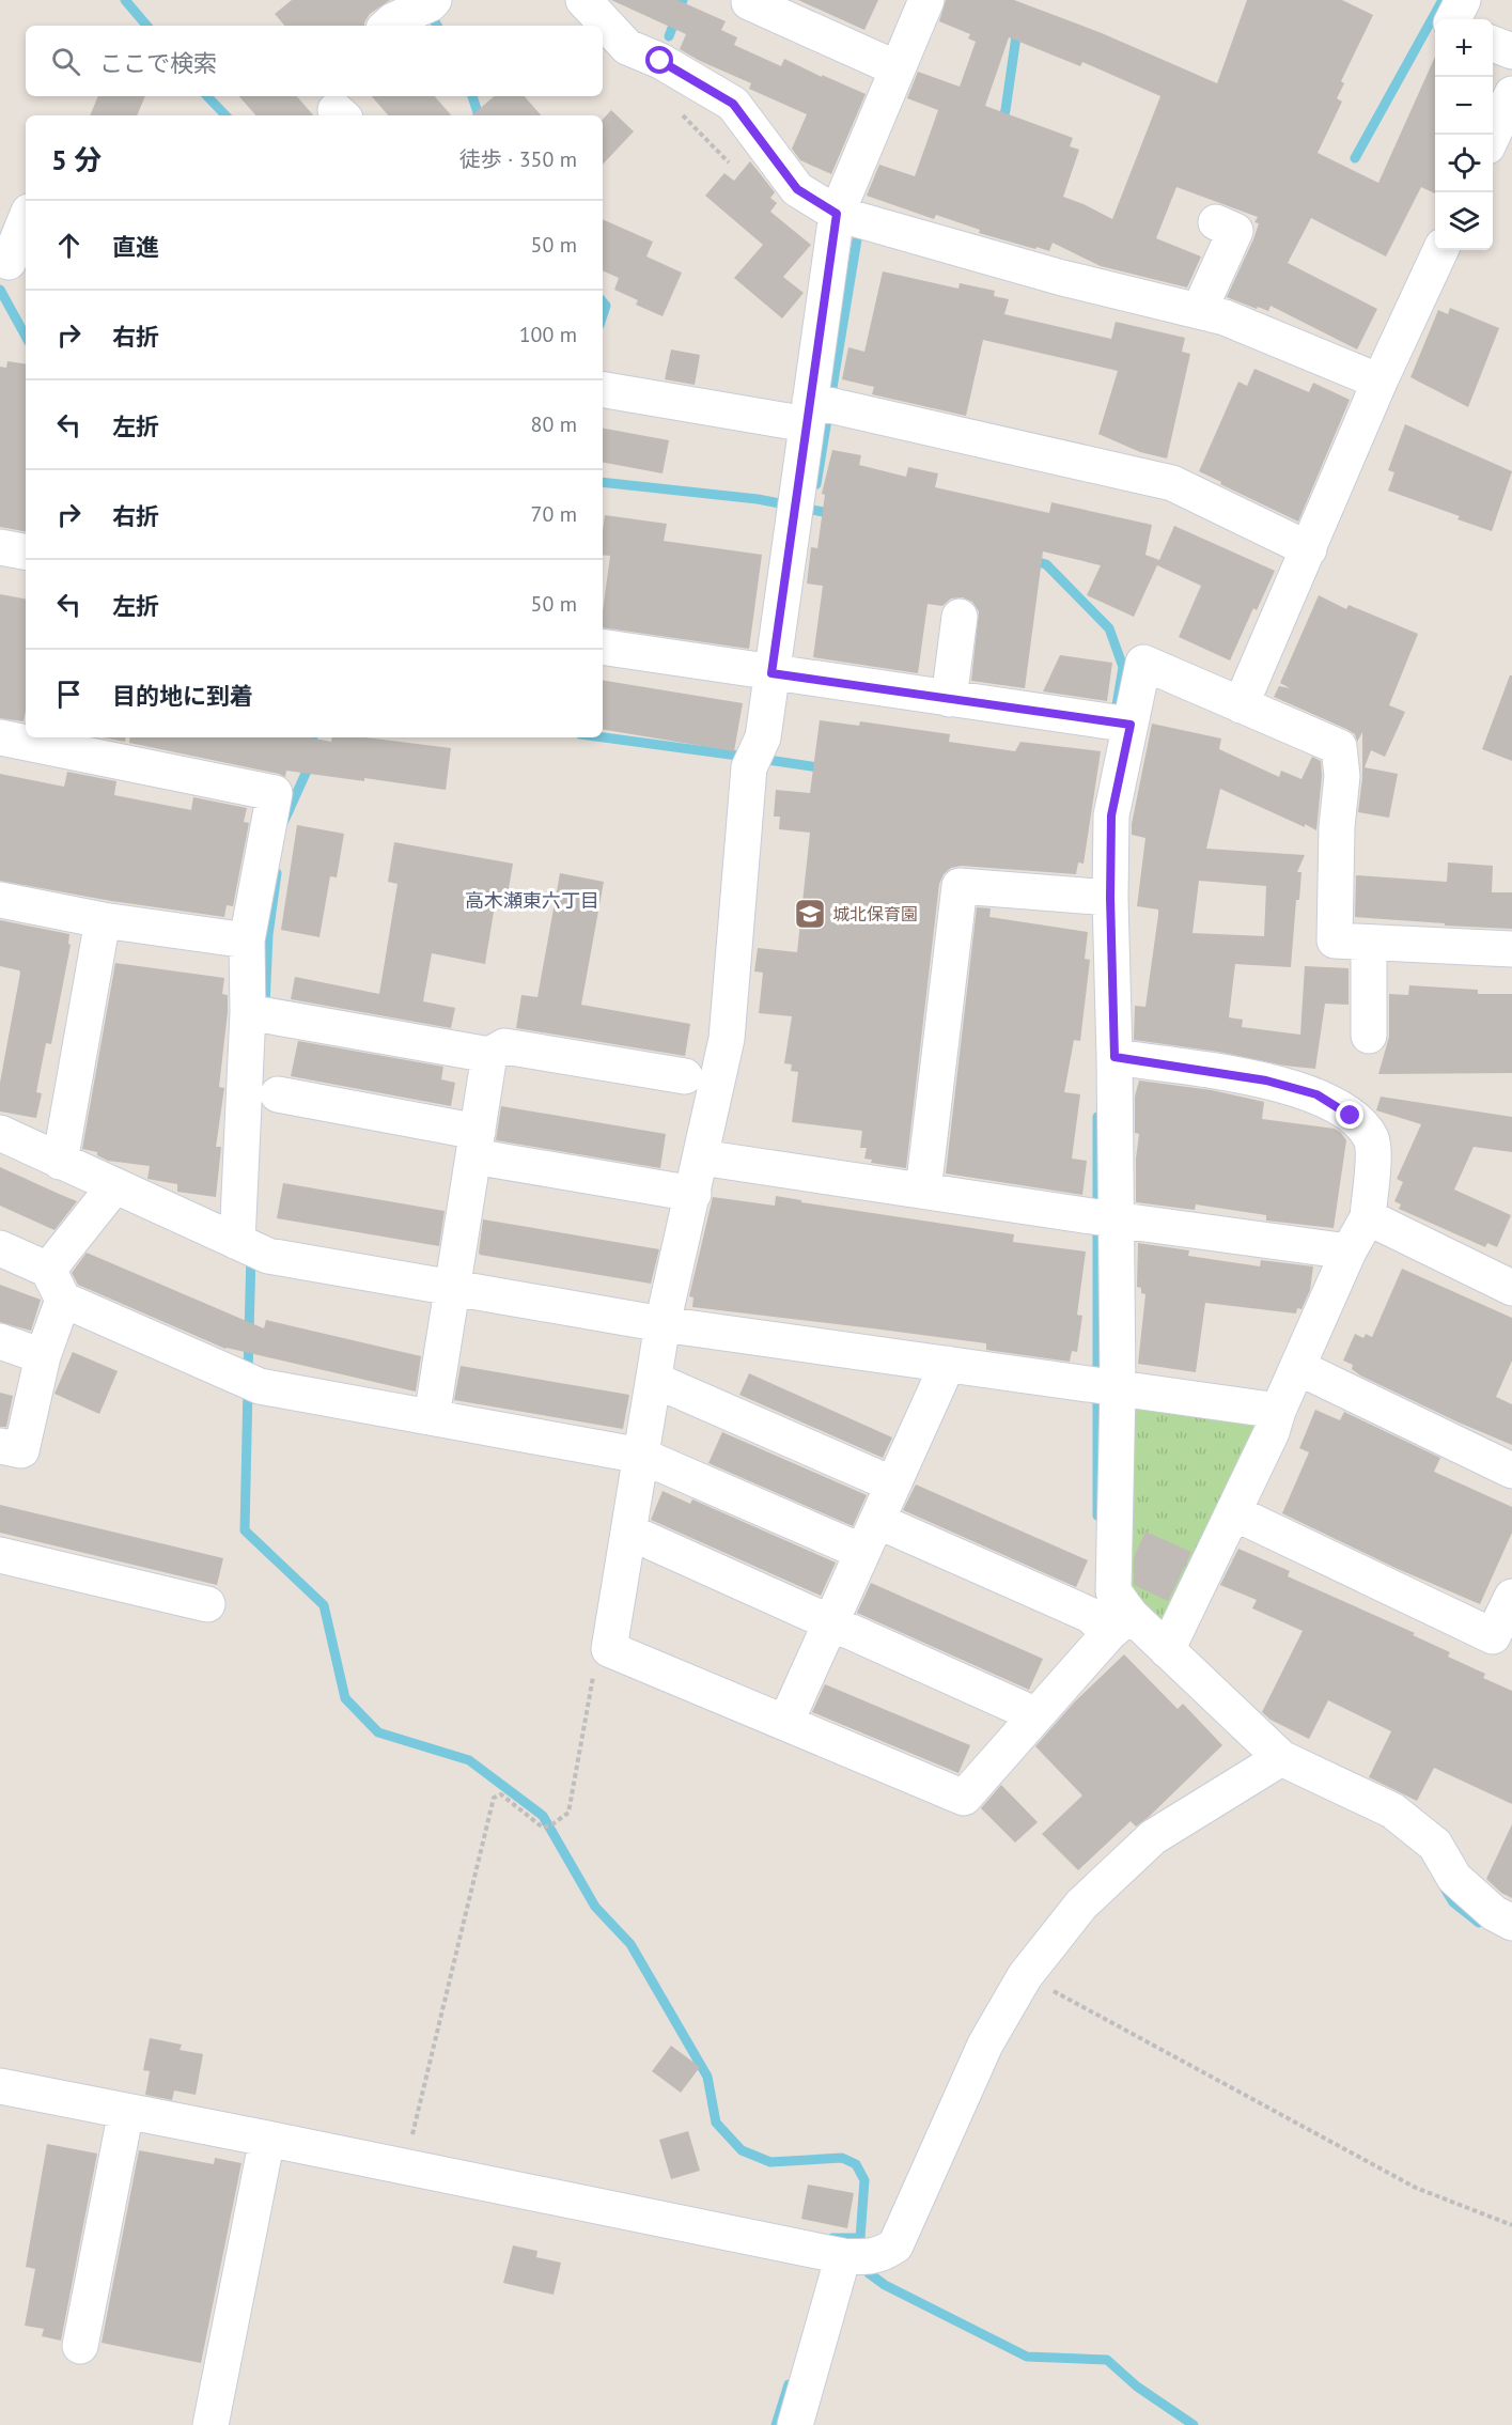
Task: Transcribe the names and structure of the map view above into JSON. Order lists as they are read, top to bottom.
{
  "districts": ["高木瀬東六丁目"],
  "places": {
    "school or university": ["城北保育園"]
  },
  "page": {
    "map_buttons": ["+", "−"],
    "search": "ここで検索",
    "heading": ["5 分", "徒歩 · 350 m"],
    "list": [
      ["直進", "50 m"],
      ["右折", "100 m"],
      ["左折", "80 m"],
      ["右折", "70 m"],
      ["左折", "50 m"],
      "目的地に到着"
    ]
  }
}
